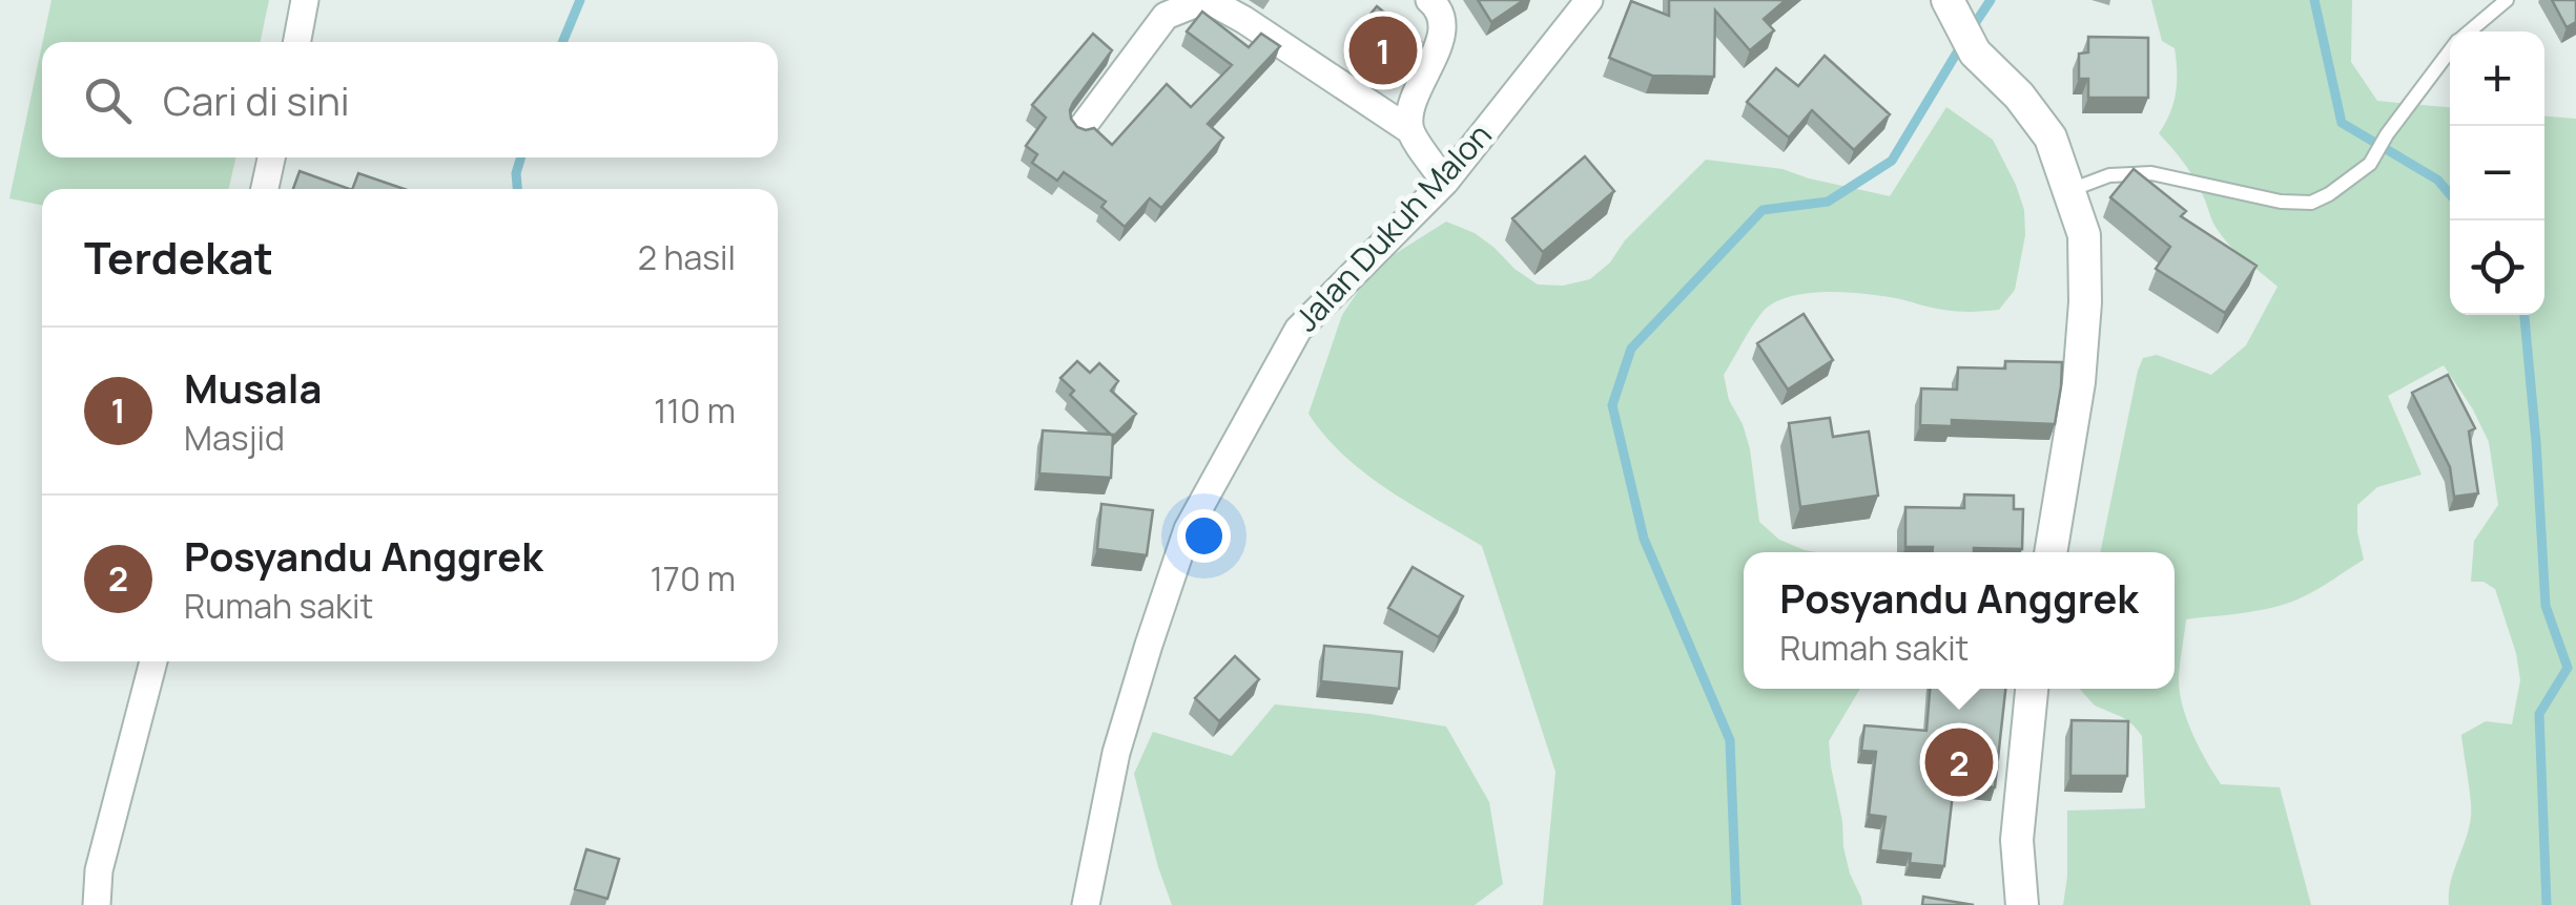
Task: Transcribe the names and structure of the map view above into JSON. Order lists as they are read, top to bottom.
{
  "streets": {
    "street": ["Jalan Dukuh Malon"]
  },
  "page": {
    "pins": ["1", "2"],
    "map_buttons": ["+", "−"],
    "search": "Cari di sini",
    "heading": ["Terdekat", "2 hasil"],
    "list": [
      {
        "mark": "1",
        "name": "Musala",
        "note": "Masjid",
        "value": "110 m"
      },
      {
        "mark": "2",
        "name": "Posyandu Anggrek",
        "note": "Rumah sakit",
        "value": "170 m"
      }
    ],
    "popup": ["Posyandu Anggrek", "Rumah sakit"]
  }
}
